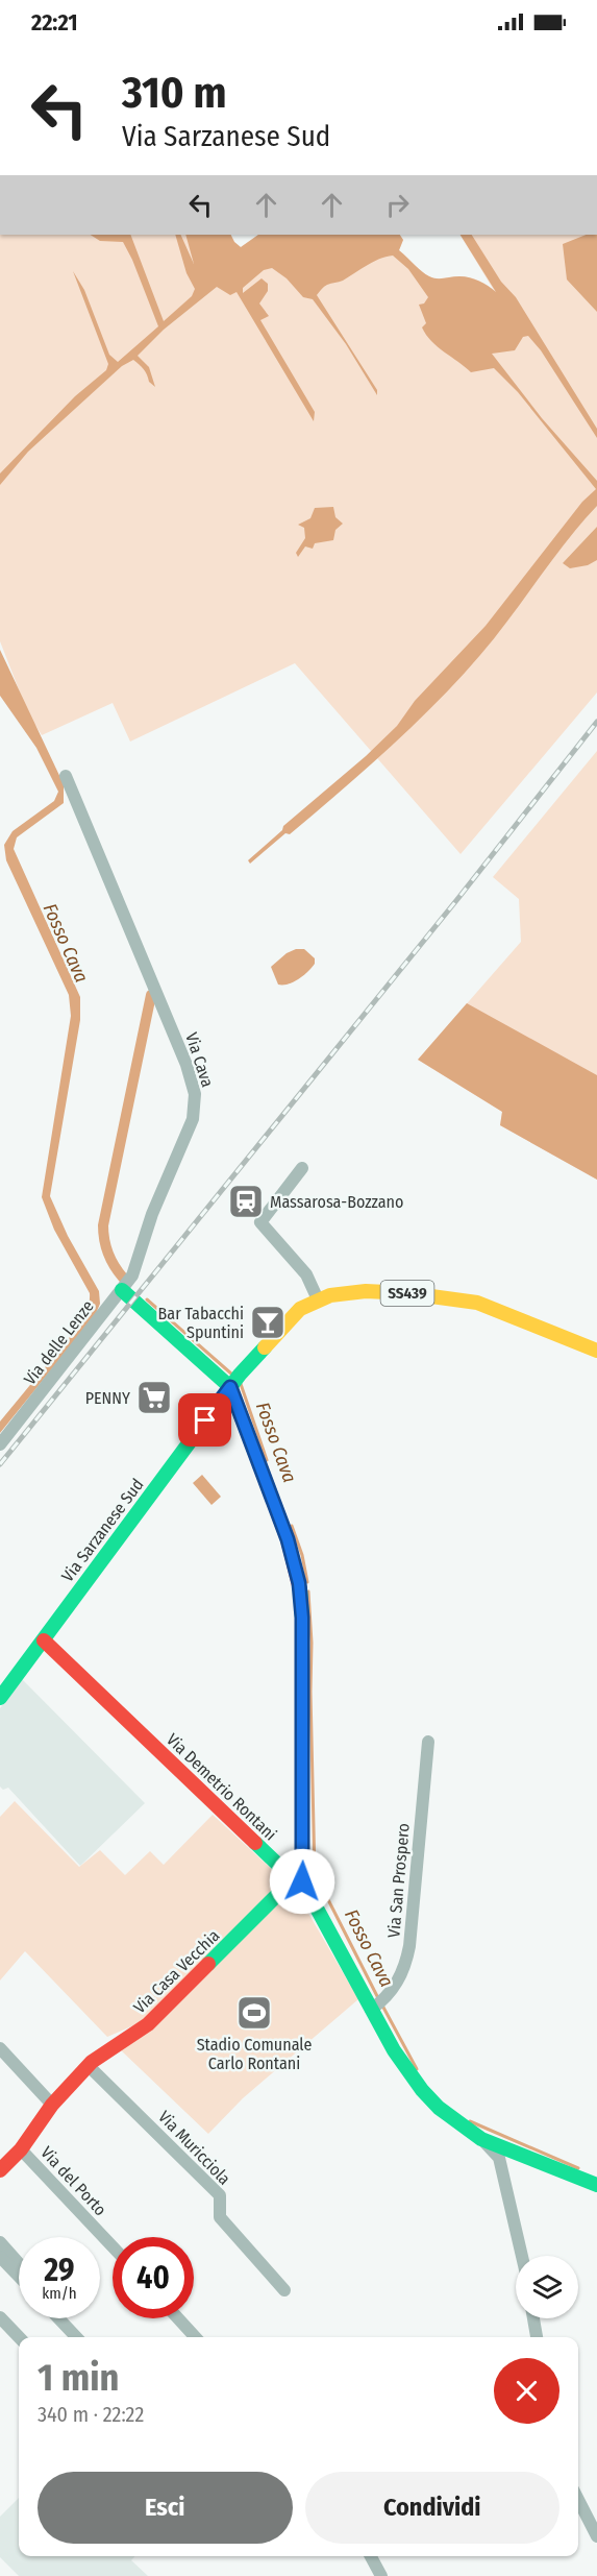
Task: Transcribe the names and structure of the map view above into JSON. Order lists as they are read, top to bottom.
{
  "streets": {
    "street": [
      "Via Cava",
      "SS439",
      "Via delle Lenze",
      "Via Sarzanese Sud",
      "Via Demetrio Rontani",
      "Via San Prospero",
      "Via Casa Vecchia",
      "Via Muricciola",
      "Via del Porto"
    ]
  },
  "crossings": [
    ["Via Cava", "Via delle Lenze"],
    ["SS439", "Via Sarzanese Sud"],
    ["Via Sarzanese Sud", "Via Demetrio Rontani"],
    ["Via Demetrio Rontani", "Via San Prospero"],
    ["Via Demetrio Rontani", "Via Casa Vecchia"],
    ["Via Casa Vecchia", "Via Muricciola"],
    ["Via Casa Vecchia", "Via del Porto"]
  ],
  "water": ["Fosso Cava"],
  "places": {
    "station": ["Massarosa-Bozzano"],
    "bar": ["Bar Tabacchi Spuntini"],
    "supermarket": ["PENNY"],
    "sports": ["Stadio Comunale Carlo Rontani"]
  },
  "page": {
    "status": "22:21",
    "turn": ["310 m", "Via Sarzanese Sud"],
    "speed": "29 km/h",
    "limit": "40",
    "heading": ["1 min", "340 m · 22:22"],
    "buttons": ["Esci", "Condividi"]
  }
}
